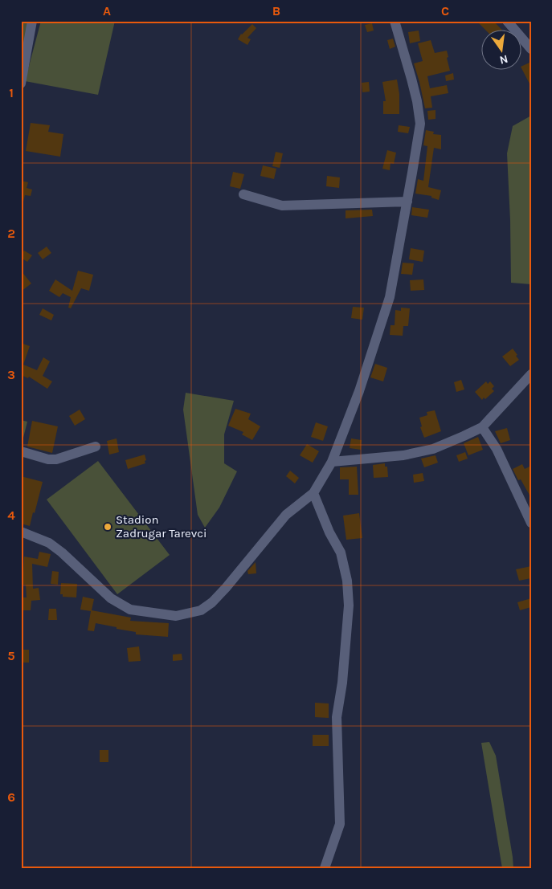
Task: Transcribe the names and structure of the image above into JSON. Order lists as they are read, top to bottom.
{
  "places": ["Stadion Zadrugar Tarevci"],
  "north": "bottom",
  "grid": {
    "columns": ["A", "B", "C"],
    "rows": [
      "1",
      "2",
      "3",
      "4",
      "5",
      "6"
    ]
  }
}
